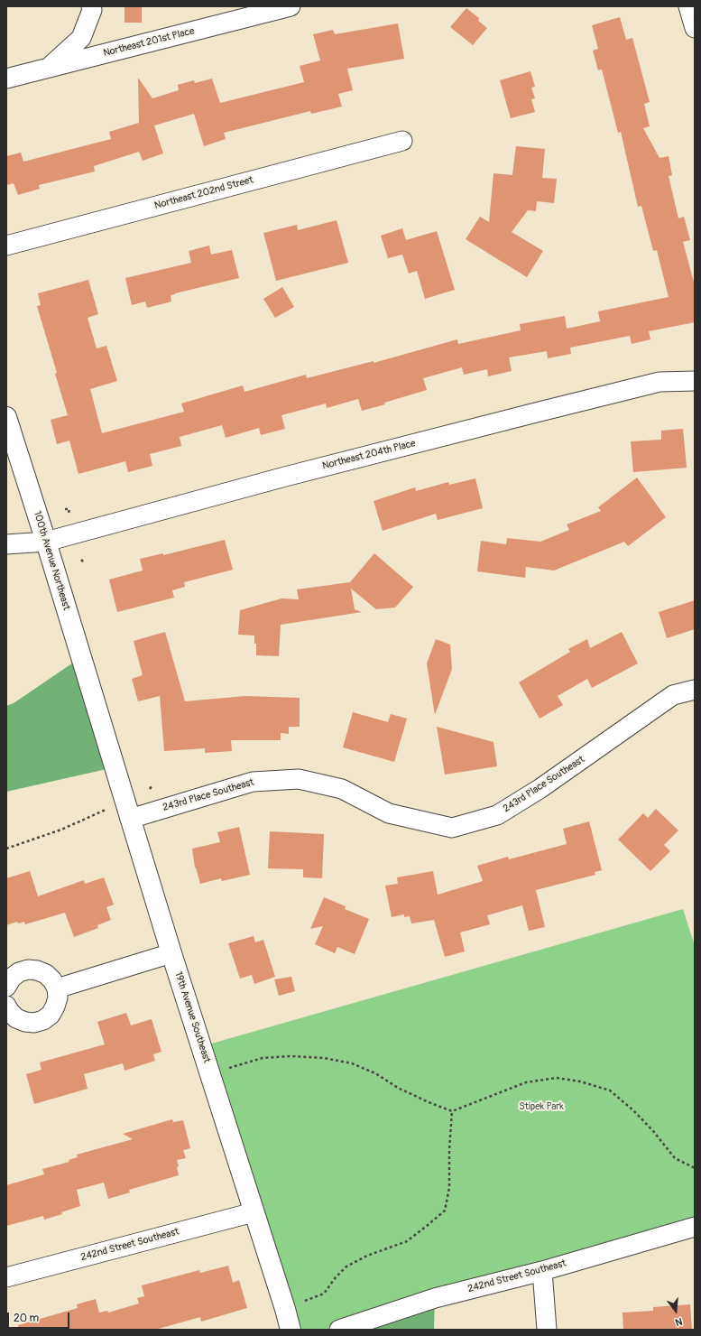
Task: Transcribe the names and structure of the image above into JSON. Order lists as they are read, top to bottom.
{
  "streets": {
    "street": [
      "Northeast 201st Place",
      "Northeast 202nd Street",
      "Northeast 204th Place",
      "100th Avenue Northeast",
      "243rd Place Southeast",
      "19th Avenue Southeast",
      "242nd Street Southeast"
    ]
  },
  "crossings": [
    ["Northeast 204th Place", "100th Avenue Northeast"],
    ["100th Avenue Northeast", "19th Avenue Southeast"],
    ["243rd Place Southeast", "19th Avenue Southeast"],
    ["19th Avenue Southeast", "242nd Street Southeast"]
  ],
  "parks": ["Stipek Park"],
  "scale_bar": "20 m",
  "north": "bottom"
}
